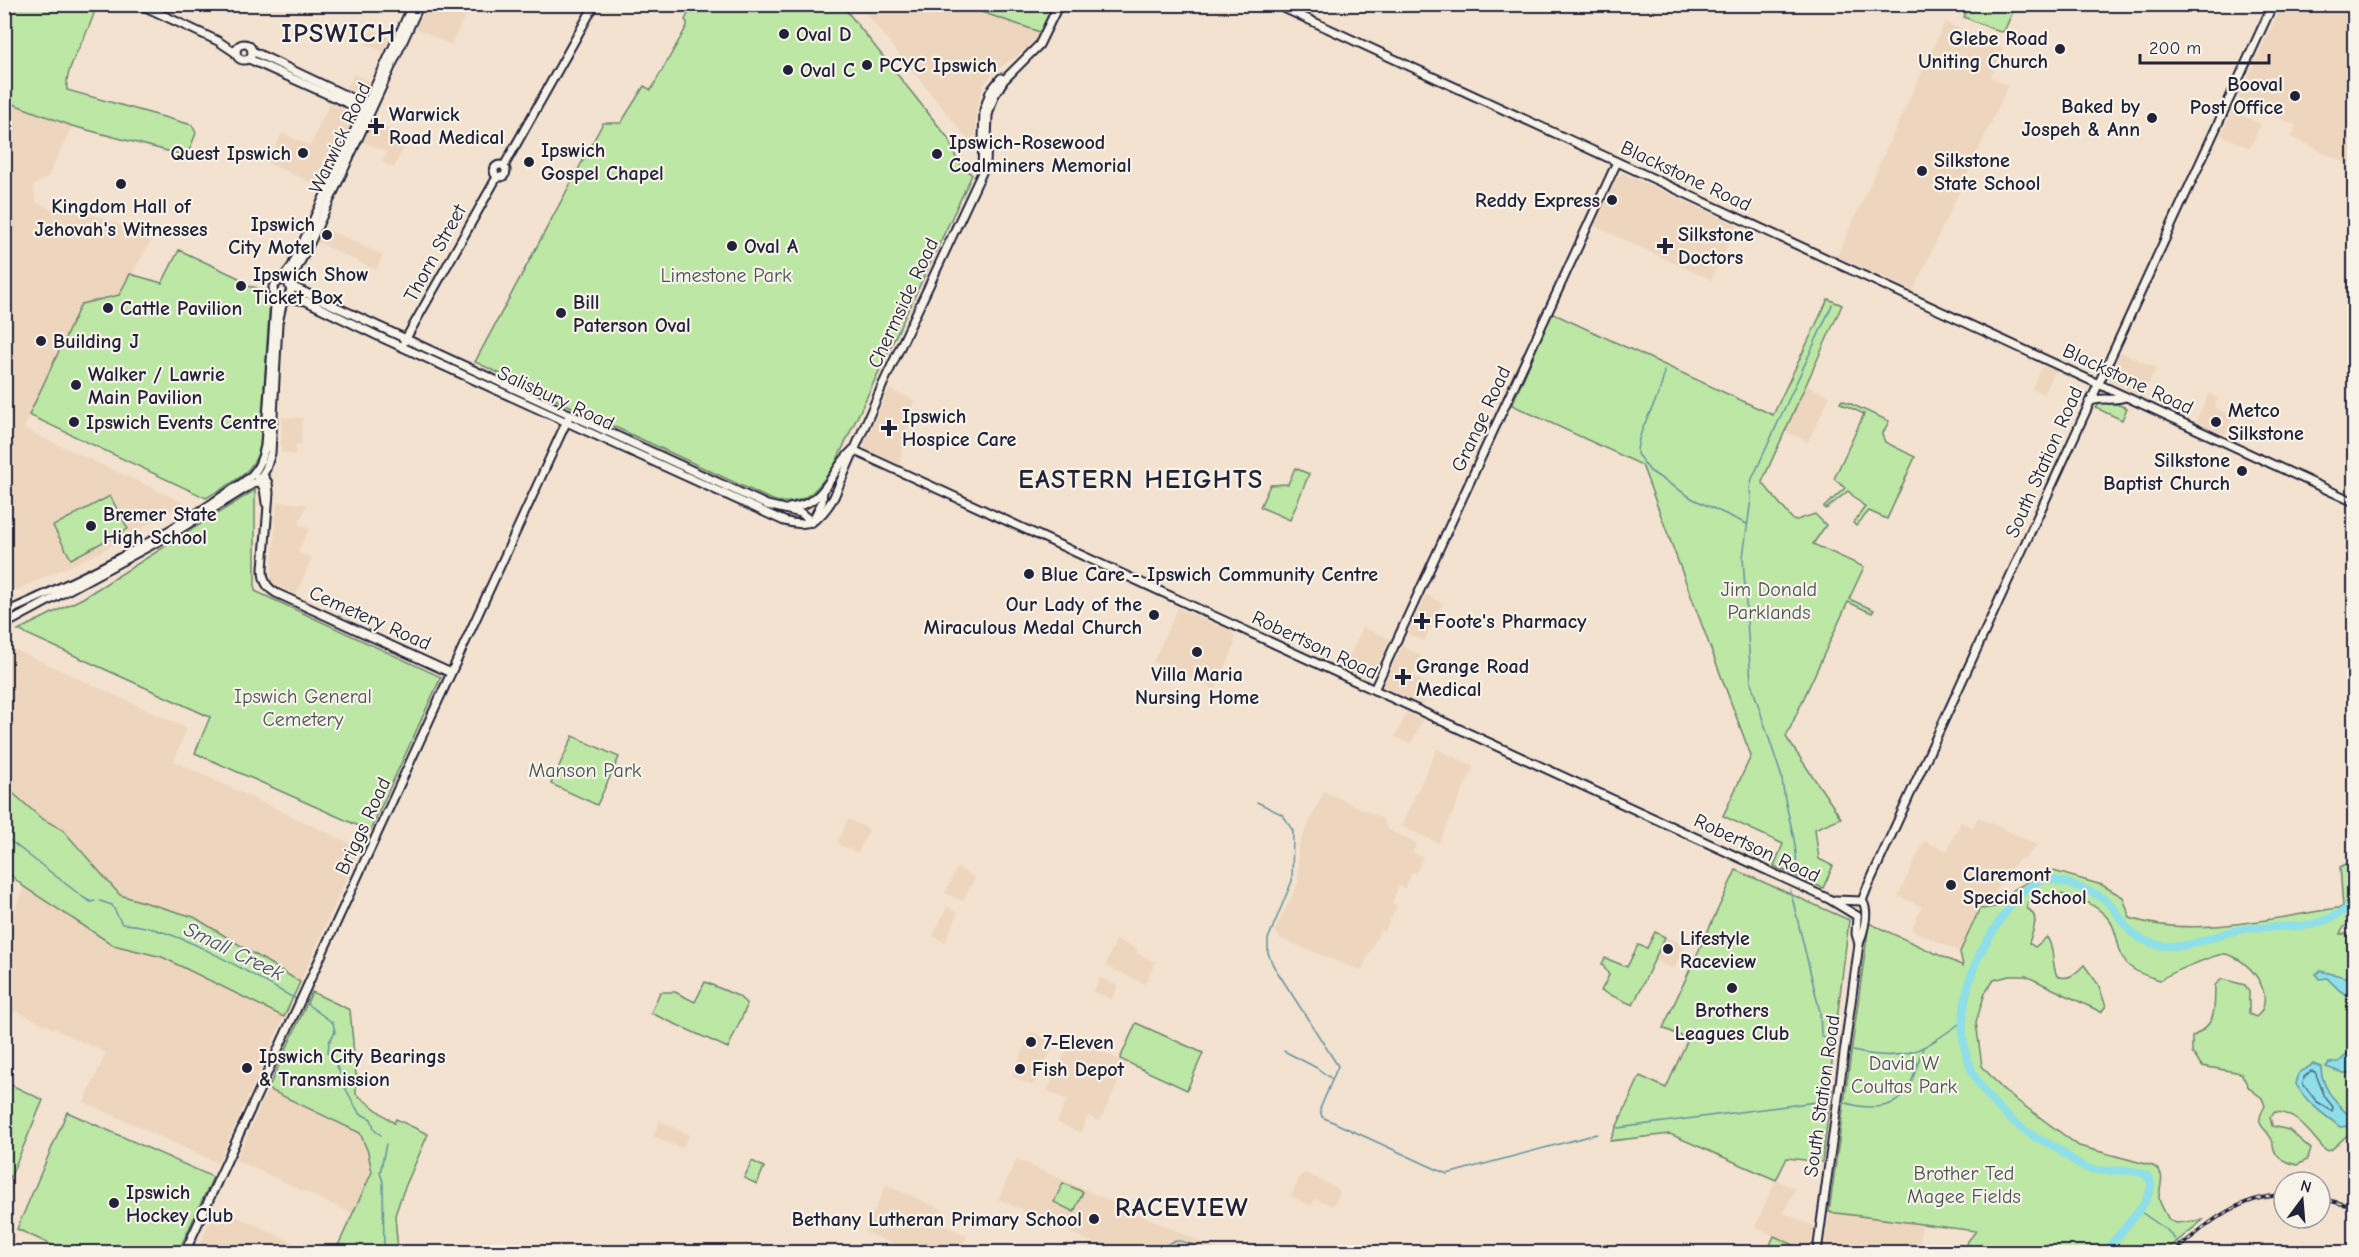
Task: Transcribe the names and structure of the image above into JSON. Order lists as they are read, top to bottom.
{
  "streets": {
    "main road": [
      "Warwick Road",
      "Blackstone Road",
      "Thorn Street",
      "Chermside Road",
      "Salisbury Road",
      "Grange Road",
      "South Station Road",
      "Cemetery Road",
      "Robertson Road",
      "Briggs Road"
    ]
  },
  "crossings": [
    ["Warwick Road", "Salisbury Road"],
    ["Blackstone Road", "Grange Road"],
    ["Blackstone Road", "South Station Road"],
    ["Thorn Street", "Salisbury Road"],
    ["Chermside Road", "Salisbury Road"],
    ["Chermside Road", "Robertson Road"],
    ["Salisbury Road", "Briggs Road"],
    ["Grange Road", "Robertson Road"],
    ["South Station Road", "Robertson Road"],
    ["Cemetery Road", "Briggs Road"]
  ],
  "districts": ["IPSWICH", "EASTERN HEIGHTS", "RACEVIEW"],
  "water": ["Small Creek"],
  "parks": [
    "Limestone Park",
    "Jim Donald Parklands",
    "Ipswich General Cemetery",
    "Manson Park",
    "David W Coultas Park",
    "Brother Ted Magee Fields"
  ],
  "places": {
    "other": [
      "Oval D",
      "Glebe Road Uniting Church",
      "PCYC Ipswich",
      "Oval C",
      "Booval Post Office",
      "Baked by Jospeh & Ann",
      "Quest Ipswich",
      "Ipswich-Rosewood Coalminers Memorial",
      "Ipswich Gospel Chapel",
      "Silkstone State School",
      "Kingdom Hall of Jehovah's Witnesses",
      "Reddy Express",
      "Ipswich City Motel",
      "Oval A",
      "Ipswich Show Ticket Box",
      "Cattle Pavilion",
      "Bill Paterson Oval",
      "Building J",
      "Walker / Lawrie Main Pavilion",
      "Ipswich Events Centre",
      "Metco Silkstone",
      "Silkstone Baptist Church",
      "Bremer State High School",
      "Blue Care - Ipswich Community Centre",
      "Our Lady of the Miraculous Medal Church",
      "Villa Maria Nursing Home",
      "Claremont Special School",
      "Lifestyle Raceview",
      "Brothers Leagues Club",
      "7-Eleven",
      "Ipswich City Bearings & Transmission",
      "Fish Depot",
      "Ipswich Hockey Club",
      "Bethany Lutheran Primary School"
    ],
    "health": [
      "Warwick Road Medical",
      "Silkstone Doctors",
      "Ipswich Hospice Care",
      "Foote's Pharmacy",
      "Grange Road Medical"
    ]
  },
  "scale_bar": "200 m",
  "north": "top"
}
